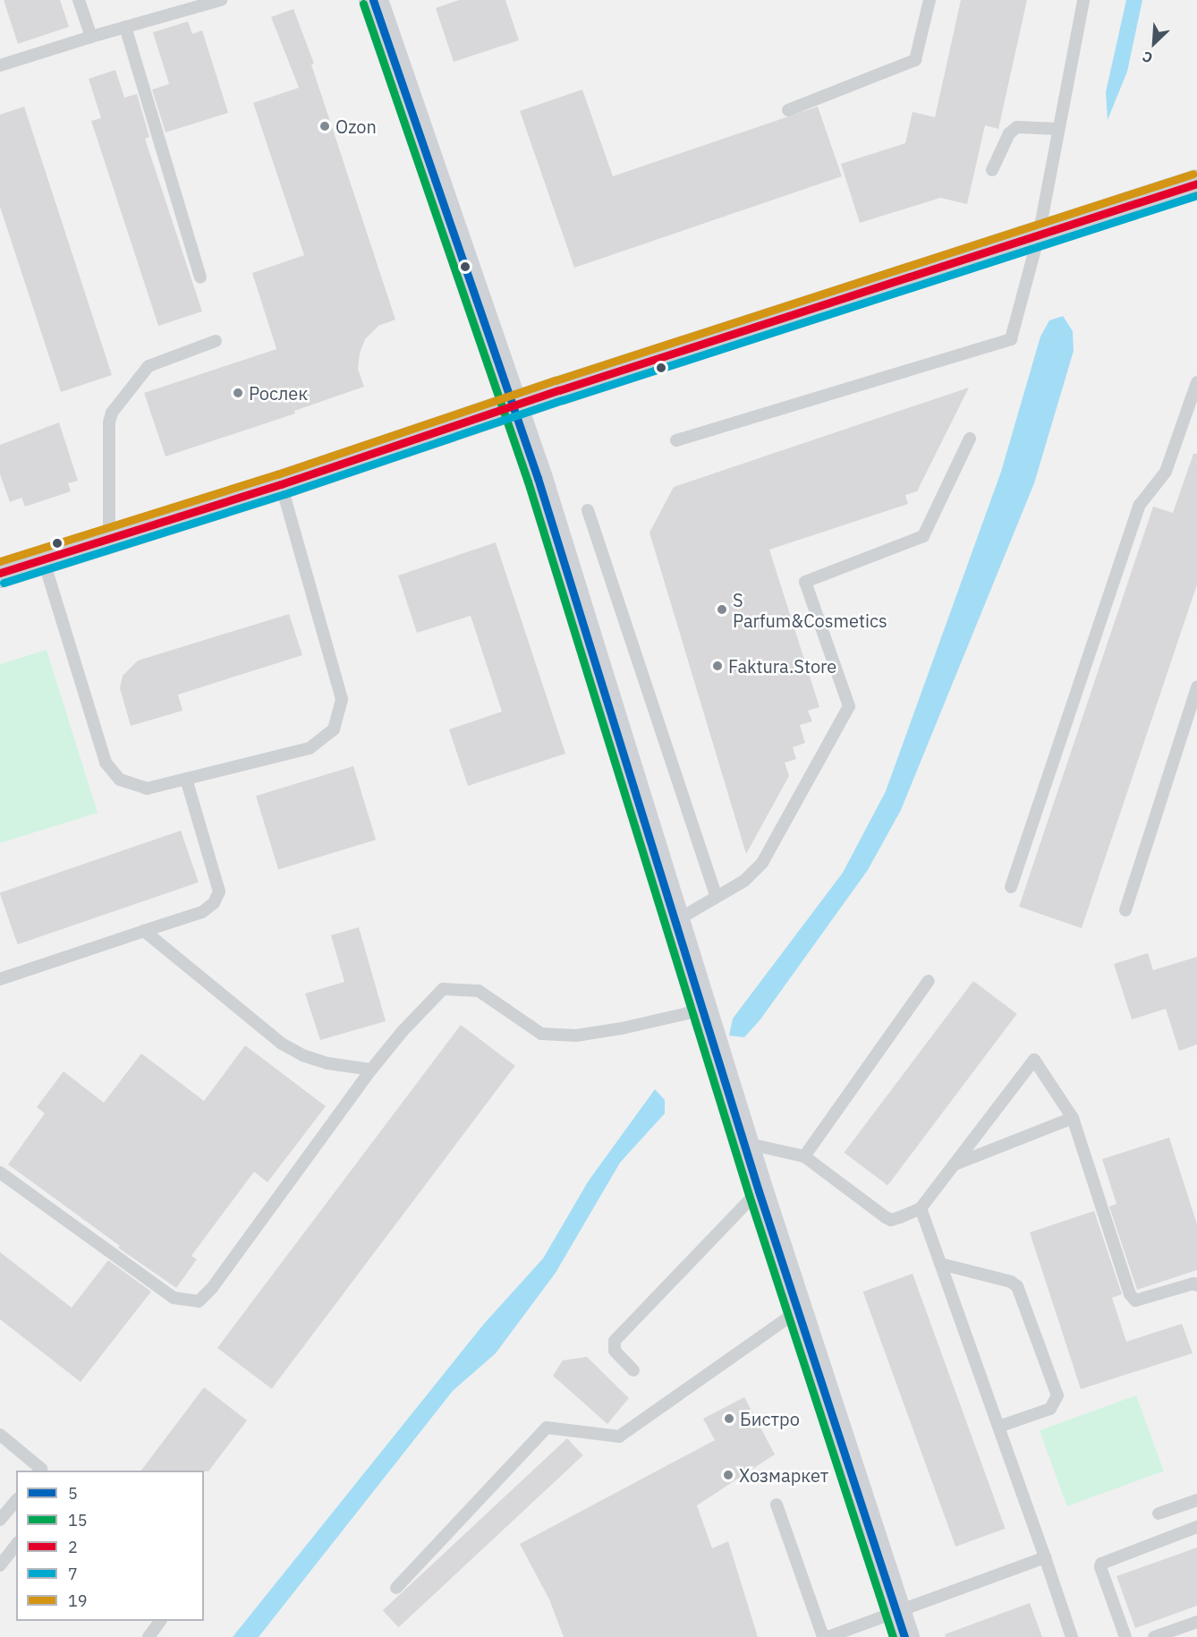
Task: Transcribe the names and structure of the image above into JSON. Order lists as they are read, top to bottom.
{
  "places": [
    "Ozon",
    "Рослек",
    "S Parfum&Cosmetics",
    "Faktura.Store",
    "Бистро",
    "Хозмаркет"
  ],
  "lines": [
    "transit line 5",
    "transit line 15",
    "transit line 19",
    "transit line 2",
    "transit line 7"
  ],
  "legend": [
    "5",
    "15",
    "2",
    "7",
    "19"
  ],
  "north": "bottom left"
}
